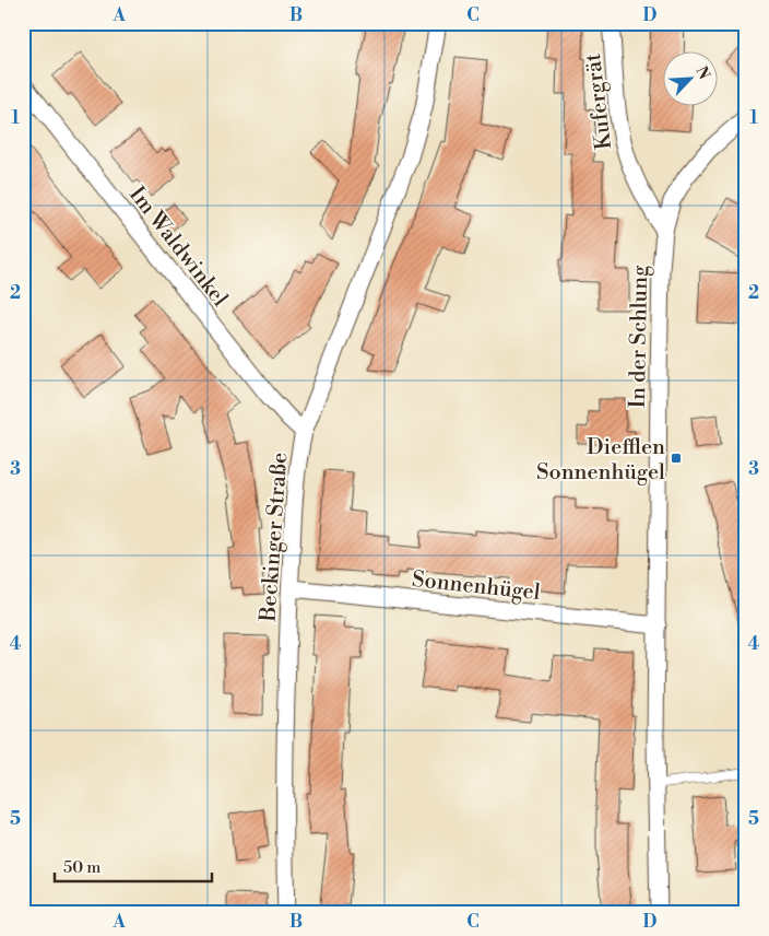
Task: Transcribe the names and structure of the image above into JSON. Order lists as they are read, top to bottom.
{
  "streets": {
    "street": [
      "Kufergrät",
      "Im Waldwinkel",
      "In der Schlung",
      "Beckinger Straße",
      "Sonnenhügel"
    ]
  },
  "crossings": [
    ["Kufergrät", "In der Schlung"],
    ["Im Waldwinkel", "Beckinger Straße"],
    ["In der Schlung", "Sonnenhügel"],
    ["Beckinger Straße", "Sonnenhügel"]
  ],
  "places": {
    "transit": ["Diefflen Sonnenhügel"]
  },
  "scale_bar": "50 m",
  "north": "top right",
  "grid": {
    "columns": [
      "A",
      "B",
      "C",
      "D"
    ],
    "rows": [
      "1",
      "2",
      "3",
      "4",
      "5"
    ]
  }
}
